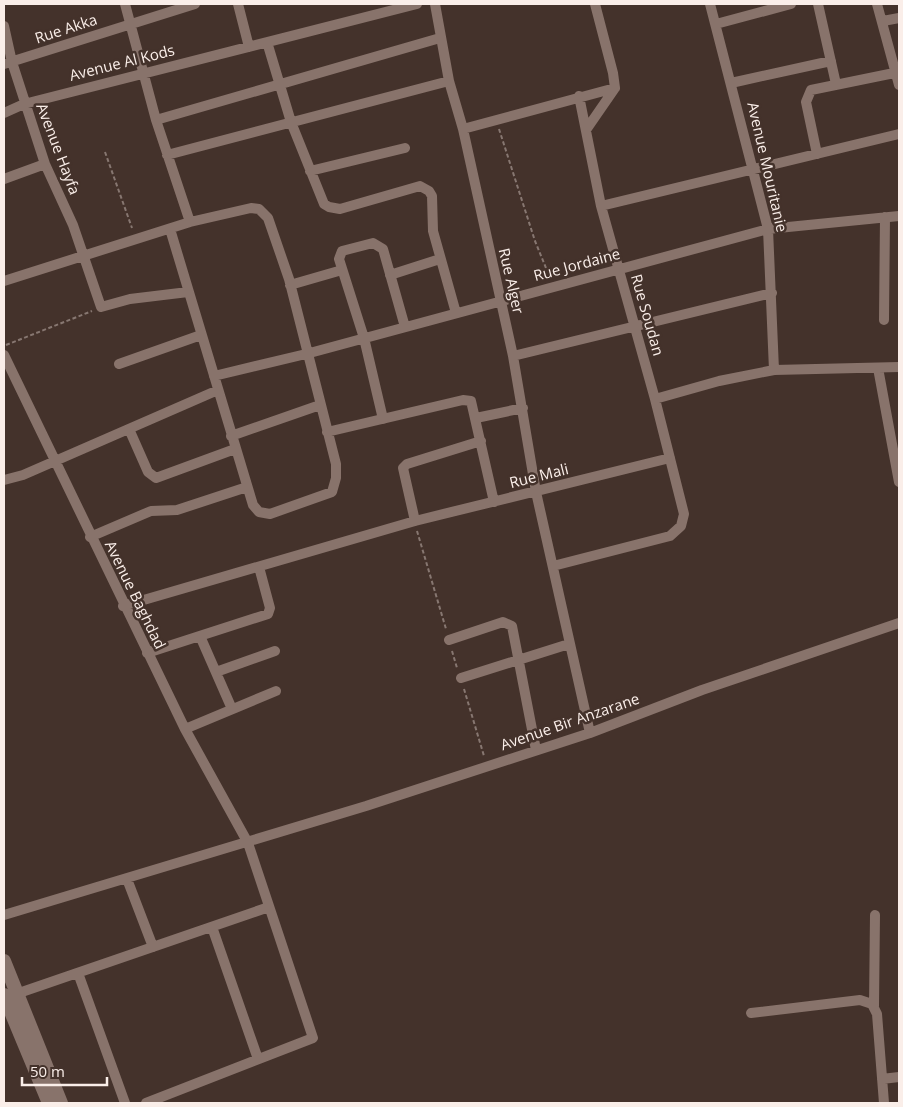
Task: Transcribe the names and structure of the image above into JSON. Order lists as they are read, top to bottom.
{
  "streets": {
    "street": [
      "Rue Akka",
      "Avenue Al Kods",
      "Avenue Hayfa",
      "Avenue Mouritanie",
      "Rue Jordaine",
      "Rue Alger",
      "Rue Soudan",
      "Rue Mali",
      "Avenue Baghdad",
      "Avenue Bir Anzarane"
    ]
  },
  "crossings": [
    ["Rue Akka", "Avenue Hayfa"],
    ["Avenue Al Kods", "Avenue Hayfa"],
    ["Avenue Mouritanie", "Rue Jordaine"],
    ["Rue Jordaine", "Rue Alger"],
    ["Rue Jordaine", "Rue Soudan"],
    ["Rue Alger", "Rue Soudan"],
    ["Rue Alger", "Rue Mali"],
    ["Rue Alger", "Avenue Bir Anzarane"],
    ["Rue Soudan", "Rue Mali"],
    ["Rue Mali", "Avenue Baghdad"],
    ["Avenue Baghdad", "Avenue Bir Anzarane"]
  ],
  "scale_bar": "50 m"
}
